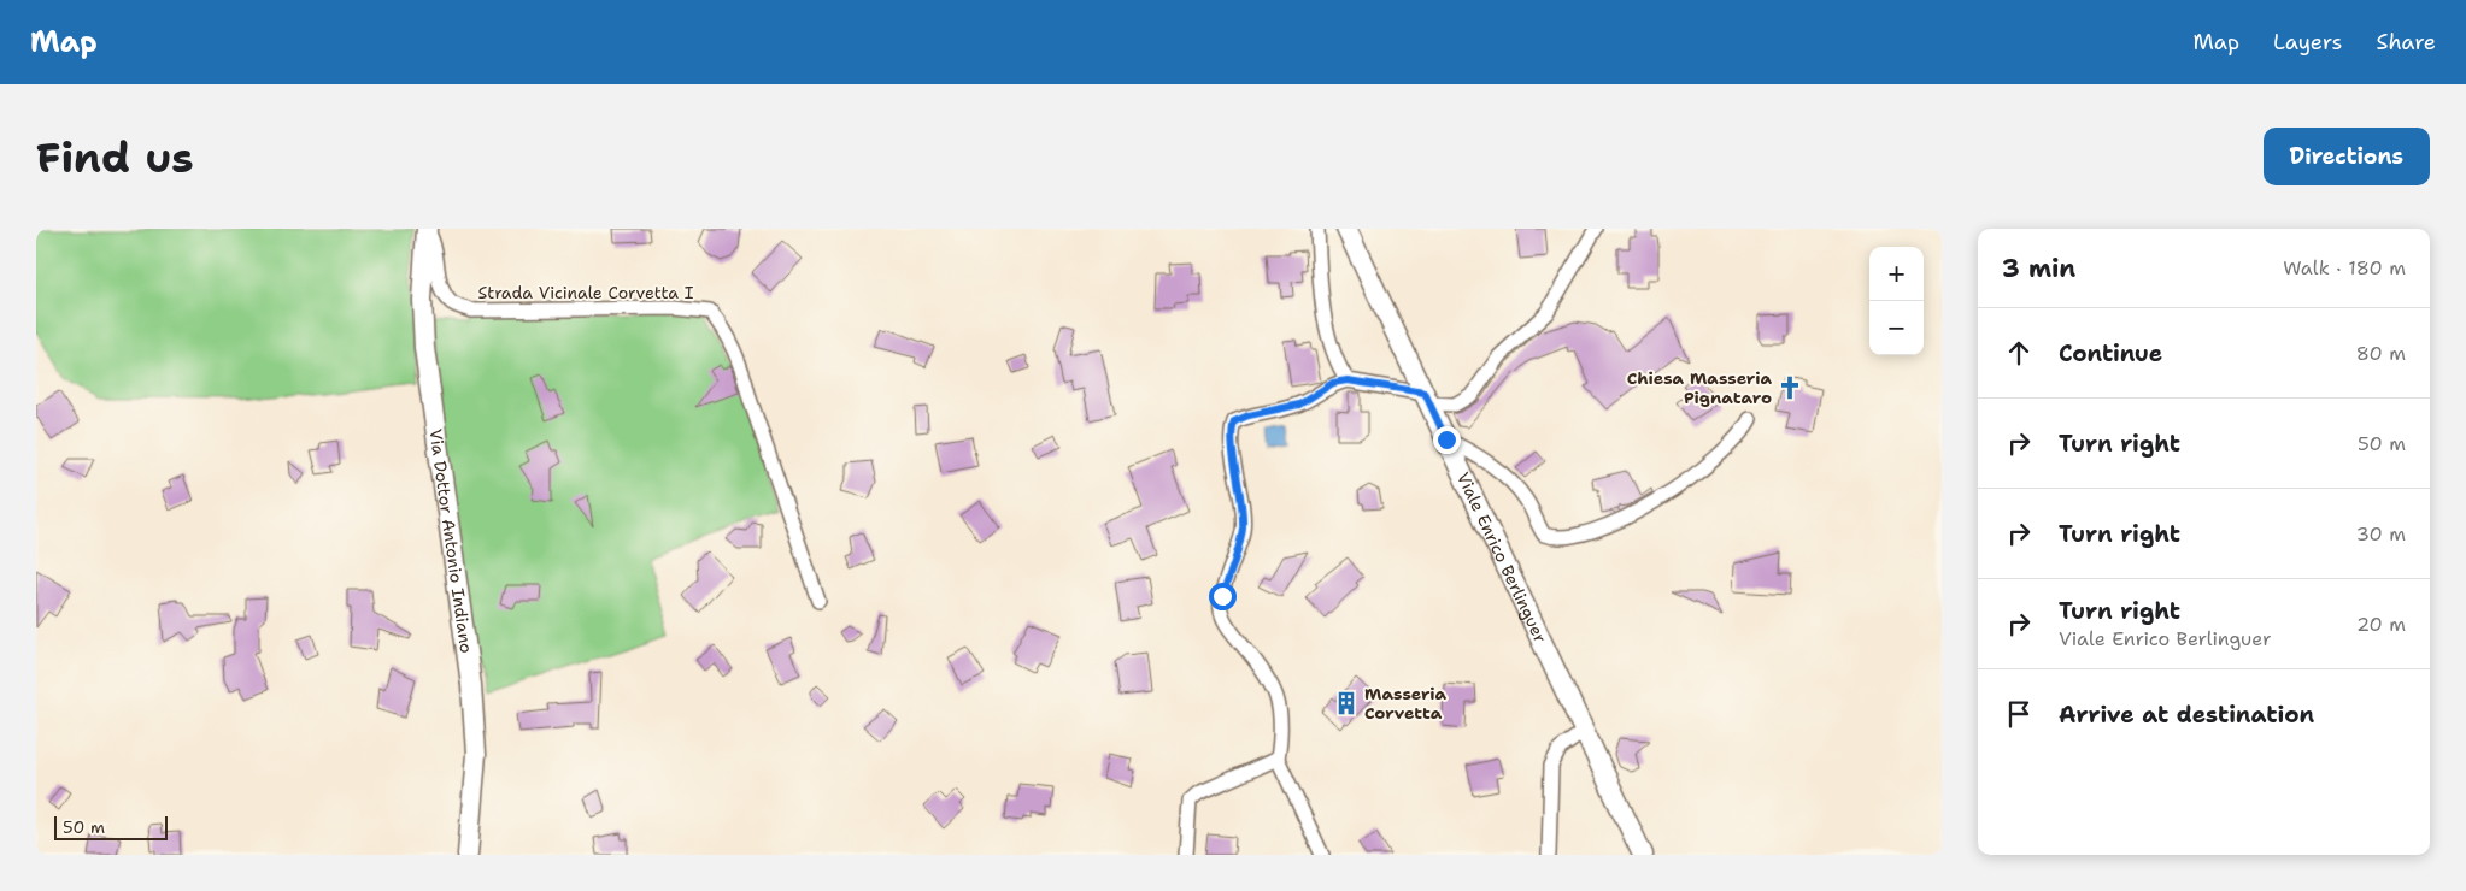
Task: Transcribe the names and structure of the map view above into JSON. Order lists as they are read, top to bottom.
{
  "streets": {
    "main road": ["Via Dottor Antonio Indiano", "Viale Enrico Berlinguer"],
    "street": ["Strada Vicinale Corvetta I"]
  },
  "crossings": [
    ["Strada Vicinale Corvetta I", "Via Dottor Antonio Indiano"]
  ],
  "places": {
    "church": ["Chiesa Masseria Pignataro"],
    "building": ["Masseria Corvetta"]
  },
  "scale_bar": "50 m",
  "page": {
    "header": "Map",
    "nav": ["Map", "Layers", "Share"],
    "buttons": "Directions",
    "title": "Find us",
    "heading": ["3 min", "Walk · 180 m"],
    "map_buttons": ["+", "−"],
    "list": [
      ["Continue", "80 m"],
      ["Turn right", "50 m"],
      ["Turn right", "30 m"],
      ["Turn right", "Viale Enrico Berlinguer", "20 m"],
      "Arrive at destination"
    ],
    "scale": "50 m"
  }
}
